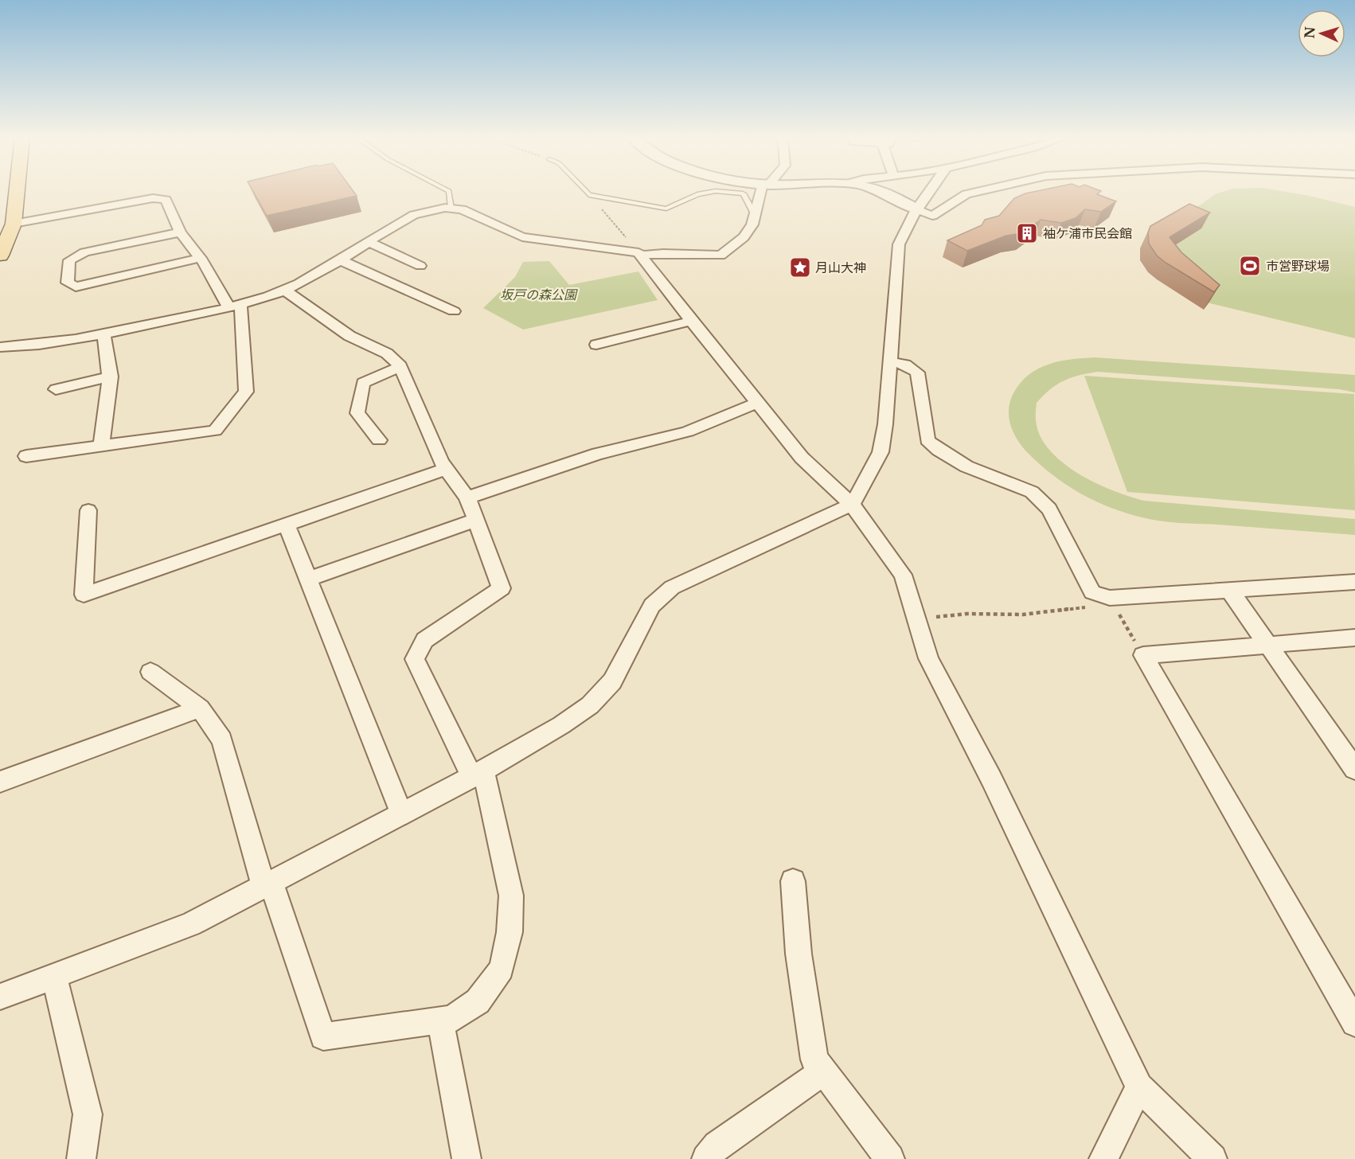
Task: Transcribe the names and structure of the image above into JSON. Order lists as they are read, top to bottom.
{
  "parks": ["坂戸の森公園"],
  "places": {
    "building": ["袖ケ浦市民会館"],
    "sports": ["市営野球場"],
    "place": ["月山大神"]
  },
  "north": "left"
}
